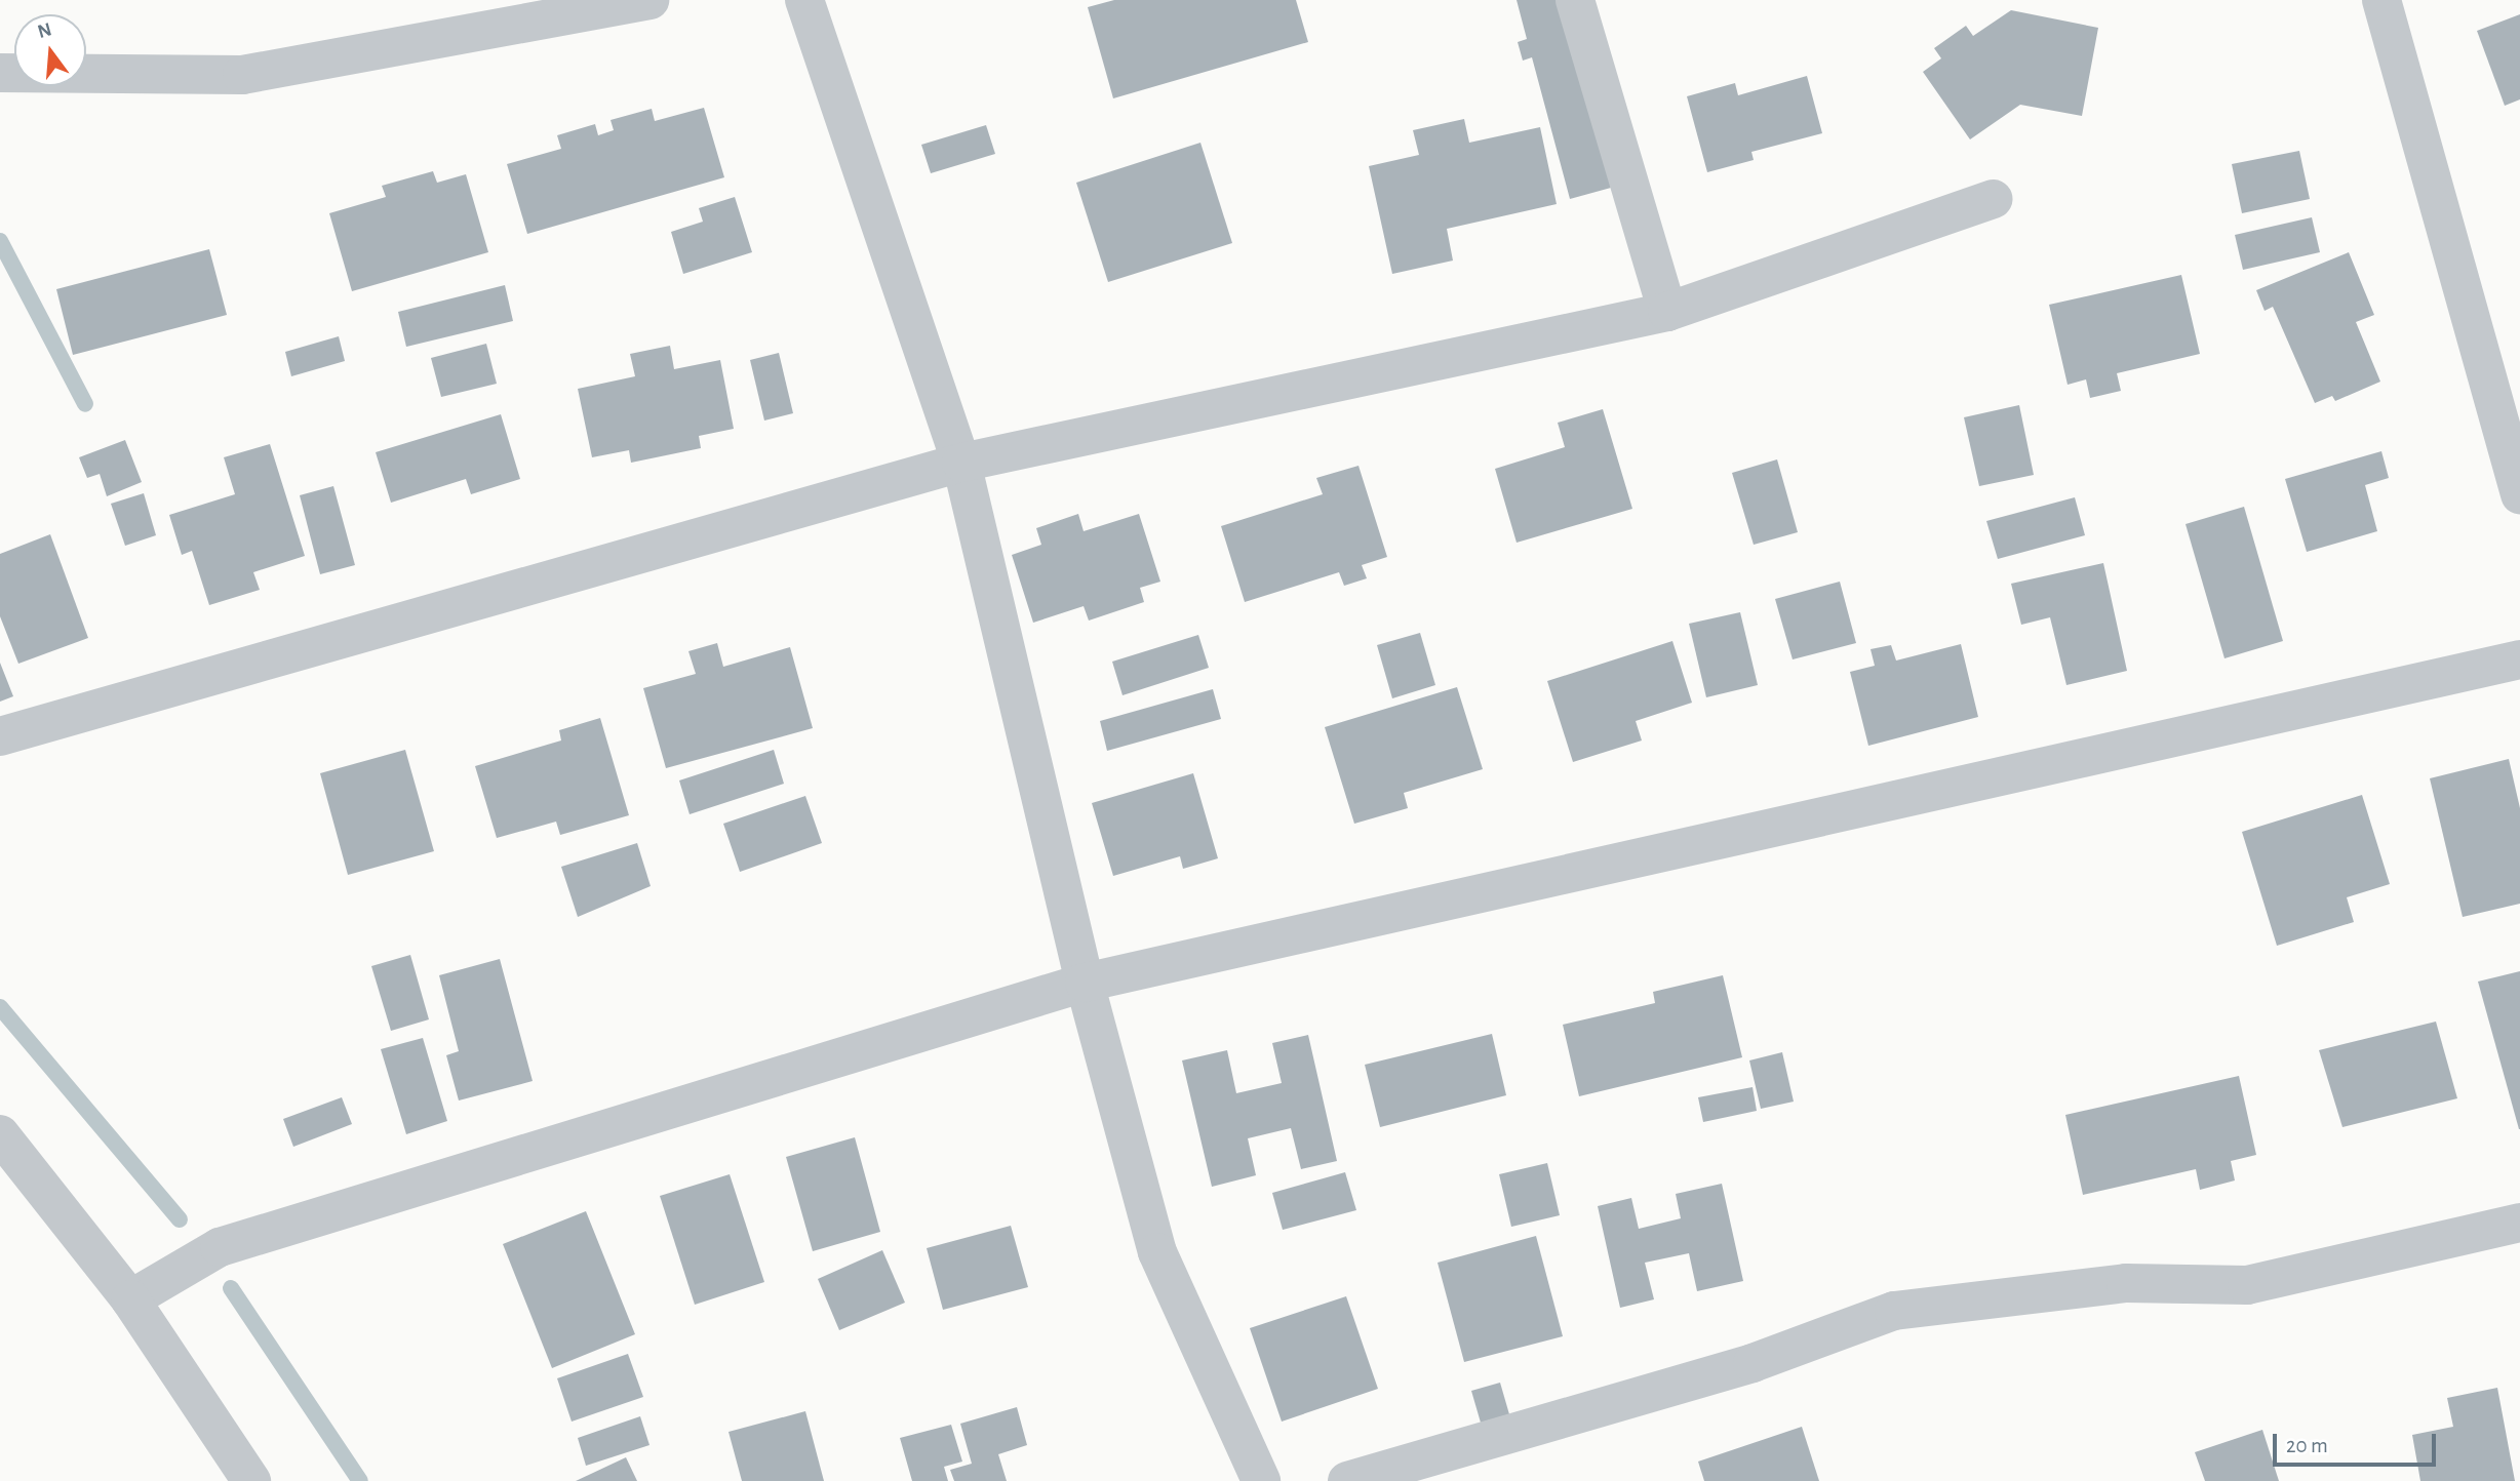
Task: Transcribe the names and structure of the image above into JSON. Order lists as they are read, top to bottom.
{
  "scale_bar": "20 m",
  "north": "top"
}
